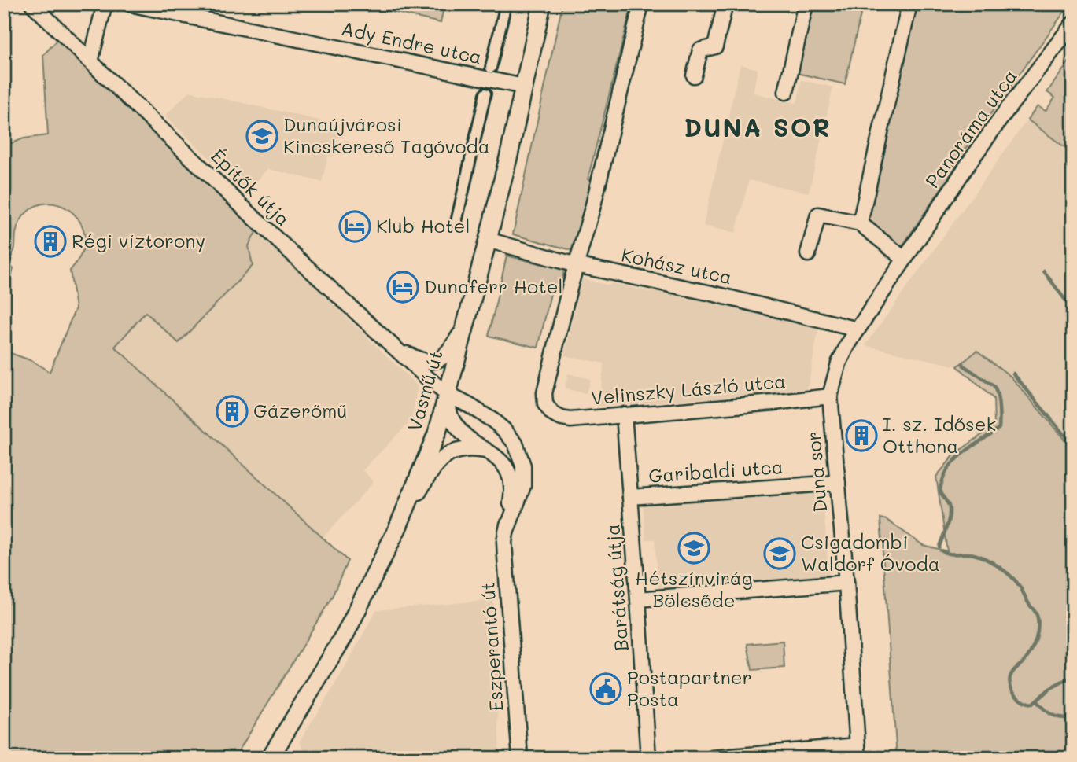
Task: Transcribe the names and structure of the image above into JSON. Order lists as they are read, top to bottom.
{
  "streets": {
    "street": [
      "Ady Endre utca",
      "Panoráma utca",
      "Építők útja",
      "Kohász utca",
      "Velinszky László utca",
      "Vasmű út",
      "Garibaldi utca",
      "Duna sor",
      "Barátság útja",
      "Eszperantó út"
    ]
  },
  "crossings": [
    ["Ady Endre utca", "Vasmű út"],
    ["Panoráma utca", "Duna sor"],
    ["Építők útja", "Vasmű út"],
    ["Építők útja", "Eszperantó út"],
    ["Kohász utca", "Velinszky László utca"],
    ["Kohász utca", "Vasmű út"],
    ["Kohász utca", "Duna sor"],
    ["Velinszky László utca", "Duna sor"],
    ["Velinszky László utca", "Barátság útja"],
    ["Vasmű út", "Eszperantó út"],
    ["Garibaldi utca", "Duna sor"],
    ["Garibaldi utca", "Barátság útja"]
  ],
  "districts": ["DUNA SOR"],
  "places": {
    "school or university": ["Dunaújvárosi Kincskereső Tagóvoda", "Hétszínvirág Bölcsőde", "Csigadombi Waldorf Óvoda"],
    "hotel": ["Klub Hotel", "Dunaferr Hotel"],
    "building": ["Régi víztorony", "Gázerőmű", "I. sz. Idősek Otthona"],
    "public building": ["Postapartner Posta"]
  }
}
